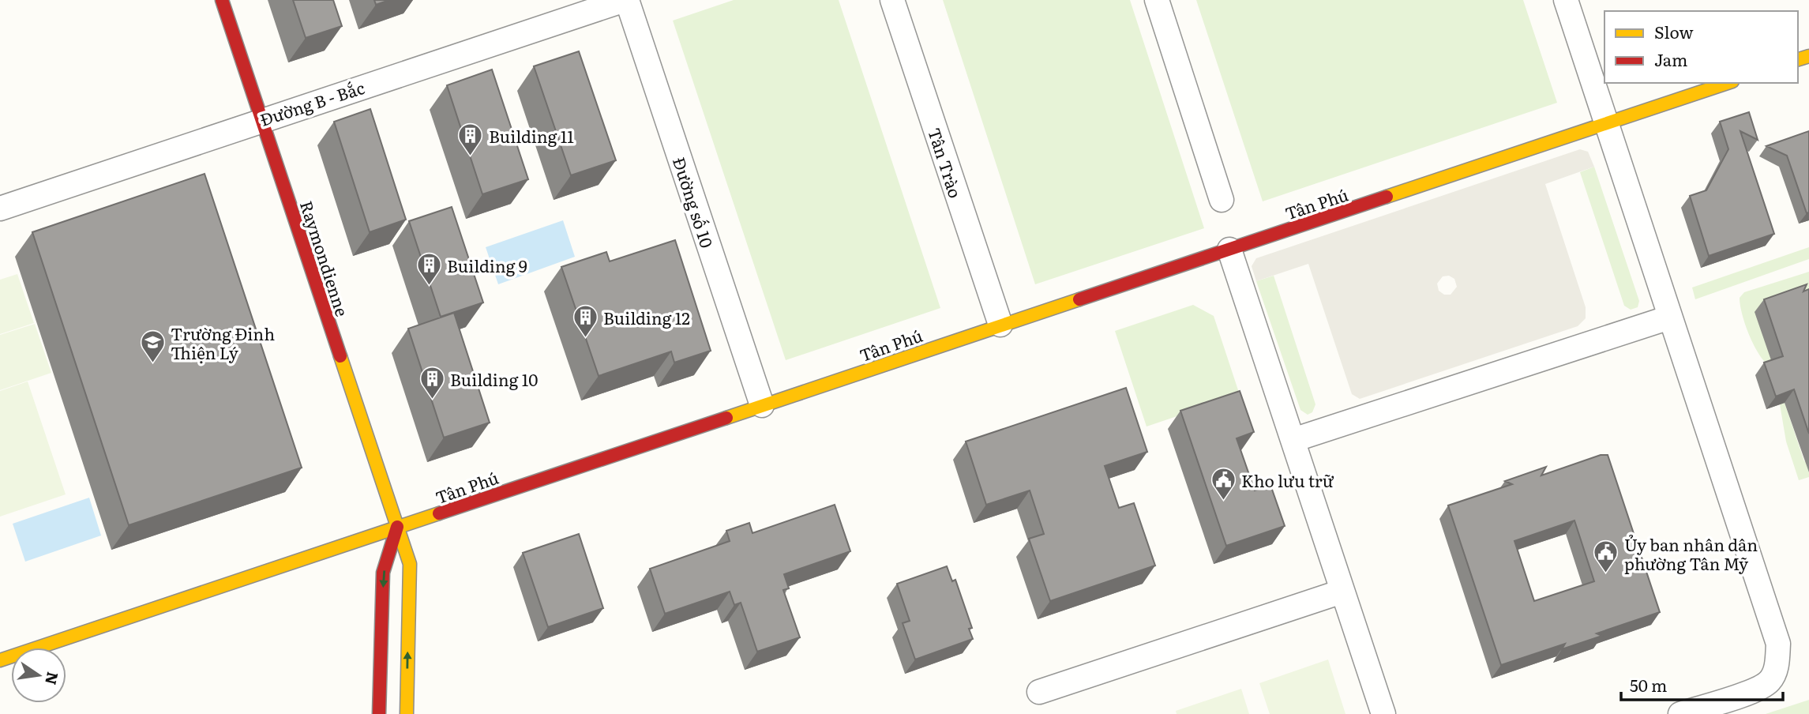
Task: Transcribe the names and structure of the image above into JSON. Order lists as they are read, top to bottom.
{
  "streets": {
    "street": [
      "Đường B - Bắc",
      "Tân Trào",
      "Đường số 10",
      "Tân Phú",
      "Raymondienne"
    ]
  },
  "crossings": [
    ["Đường B - Bắc", "Đường số 10"],
    ["Đường B - Bắc", "Raymondienne"],
    ["Tân Trào", "Tân Phú"],
    ["Đường số 10", "Tân Phú"],
    ["Tân Phú", "Raymondienne"]
  ],
  "places": {
    "building": [
      "Building 11",
      "Building 9",
      "Building 12",
      "Building 10"
    ],
    "school or university": ["Trường Đinh Thiện Lý"],
    "public building": ["Kho lưu trữ", "Ủy ban nhân dân phường Tân Mỹ"]
  },
  "legend": ["Slow", "Jam"],
  "scale_bar": "50 m",
  "north": "right"
}
